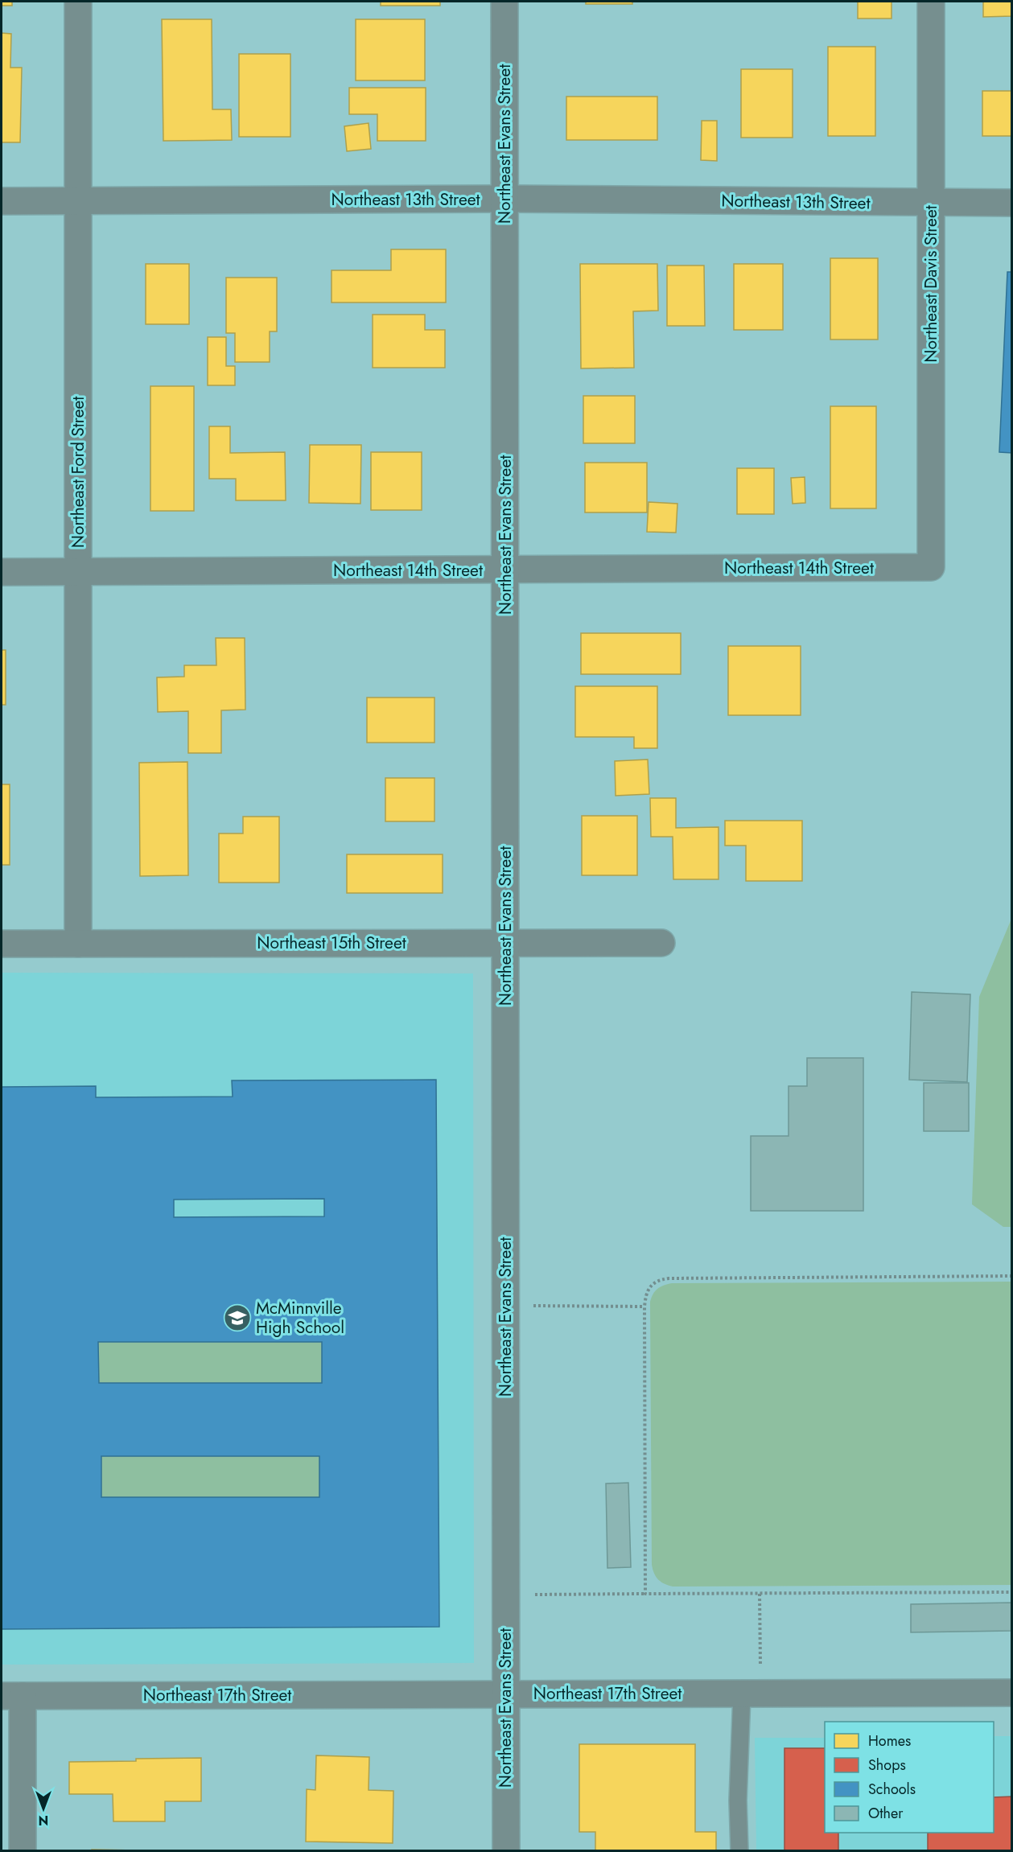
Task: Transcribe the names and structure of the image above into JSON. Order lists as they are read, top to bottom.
{
  "streets": {
    "street": [
      "Northeast Evans Street",
      "Northeast 13th Street",
      "Northeast Davis Street",
      "Northeast Ford Street",
      "Northeast 14th Street",
      "Northeast 15th Street",
      "Northeast 17th Street"
    ]
  },
  "crossings": [
    ["Northeast Evans Street", "Northeast 13th Street"],
    ["Northeast Evans Street", "Northeast 14th Street"],
    ["Northeast Evans Street", "Northeast 15th Street"],
    ["Northeast Evans Street", "Northeast 17th Street"],
    ["Northeast 13th Street", "Northeast Davis Street"],
    ["Northeast 13th Street", "Northeast Ford Street"],
    ["Northeast Davis Street", "Northeast 14th Street"],
    ["Northeast Ford Street", "Northeast 14th Street"],
    ["Northeast Ford Street", "Northeast 15th Street"]
  ],
  "places": {
    "school or university": ["McMinnville High School"]
  },
  "legend": [
    "Homes",
    "Shops",
    "Schools",
    "Other"
  ],
  "north": "bottom"
}
